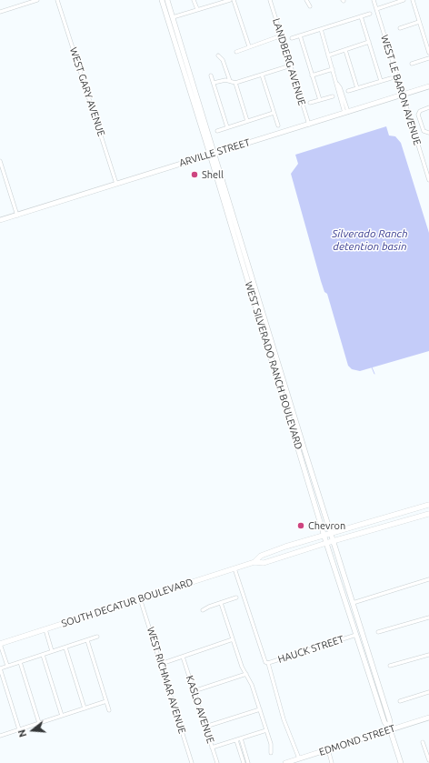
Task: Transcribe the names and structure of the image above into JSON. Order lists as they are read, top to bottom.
{
  "streets": {
    "main road": [
      "ARVILLE STREET",
      "WEST SILVERADO RANCH BOULEVARD",
      "SOUTH DECATUR BOULEVARD",
      "EDMOND STREET"
    ],
    "street": [
      "LANDBERG AVENUE",
      "WEST LE BARON AVENUE",
      "WEST GARY AVENUE",
      "HAUCK STREET",
      "WEST RICHMAR AVENUE",
      "KASLO AVENUE"
    ]
  },
  "crossings": [
    ["LANDBERG AVENUE", "ARVILLE STREET"],
    ["WEST LE BARON AVENUE", "ARVILLE STREET"],
    ["WEST GARY AVENUE", "ARVILLE STREET"],
    ["ARVILLE STREET", "WEST SILVERADO RANCH BOULEVARD"],
    ["WEST SILVERADO RANCH BOULEVARD", "SOUTH DECATUR BOULEVARD"],
    ["WEST SILVERADO RANCH BOULEVARD", "HAUCK STREET"],
    ["WEST SILVERADO RANCH BOULEVARD", "EDMOND STREET"],
    ["SOUTH DECATUR BOULEVARD", "WEST RICHMAR AVENUE"]
  ],
  "water": ["Silverado Ranch detention basin"],
  "places": ["Shell", "Chevron"],
  "north": "left"
}
